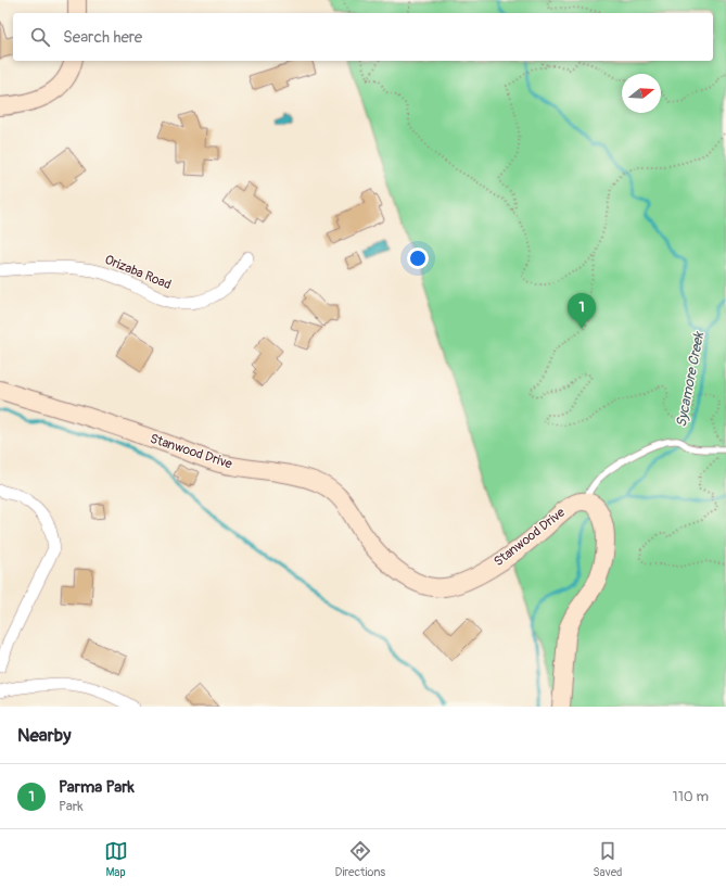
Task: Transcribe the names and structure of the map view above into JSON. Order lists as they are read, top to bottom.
{
  "streets": {
    "main road": ["Stanwood Drive"],
    "street": ["Orizaba Road"]
  },
  "water": ["Sycamore Creek"],
  "north": "right",
  "page": {
    "search": "Search here",
    "pins": "1",
    "heading": "Nearby",
    "list": [
      {
        "mark": "1",
        "name": "Parma Park",
        "note": "Park",
        "value": "110 m"
      }
    ],
    "nav": ["Map", "Directions", "Saved"]
  }
}
